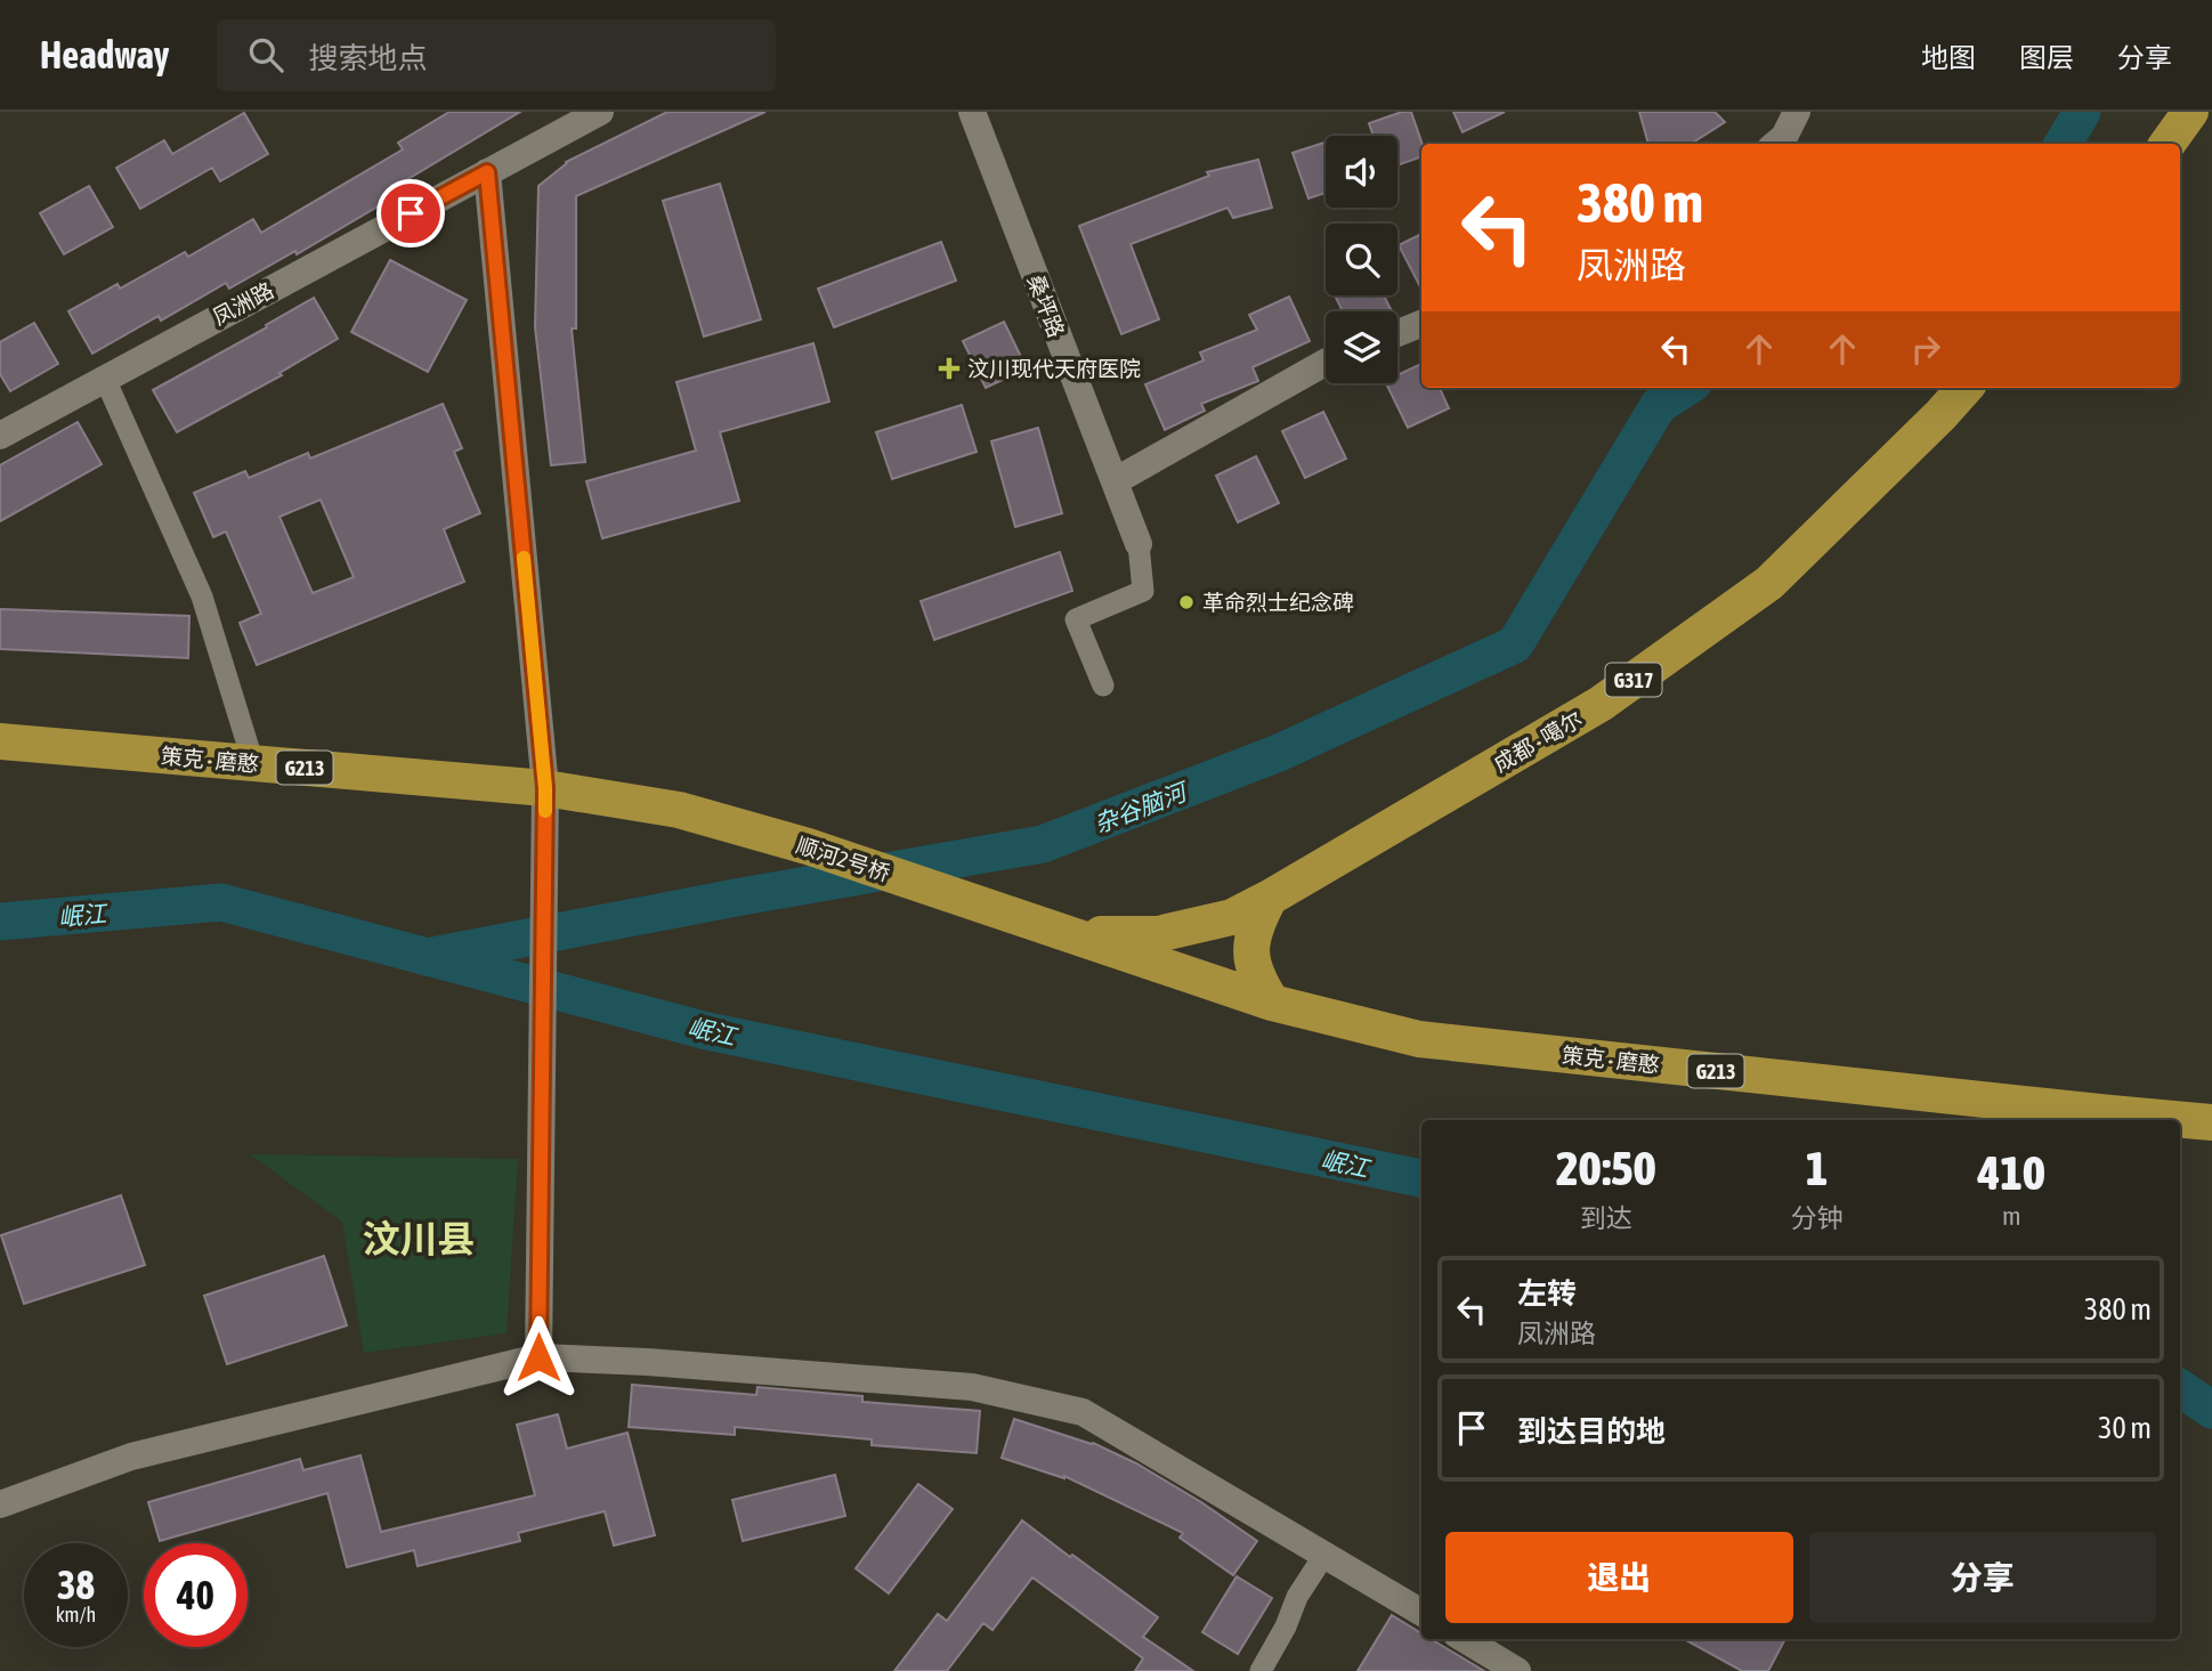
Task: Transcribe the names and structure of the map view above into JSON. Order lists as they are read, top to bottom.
{
  "streets": {
    "highway": [
      "G317",
      "成都 - 噶尔",
      "策克 - 磨憨",
      "G213",
      "顺河2号桥"
    ],
    "street": ["凤洲路", "桑坪路"]
  },
  "crossings": [
    ["成都 - 噶尔", "策克 - 磨憨"],
    ["成都 - 噶尔", "顺河2号桥"],
    ["策克 - 磨憨", "顺河2号桥"]
  ],
  "districts": ["汶川县"],
  "water": ["杂谷脑河", "岷江"],
  "places": {
    "health": ["汶川现代天府医院"],
    "other": ["革命烈士纪念碑"]
  },
  "page": {
    "header": "Headway",
    "search": "搜索地点",
    "nav": ["地图", "图层", "分享"],
    "turn": ["380 m", "凤洲路"],
    "eta": [
      "20:50",
      "到达",
      "1",
      "分钟",
      "410",
      "m"
    ],
    "list": [
      {
        "name": "左转",
        "note": "凤洲路",
        "value": "380 m"
      },
      {
        "name": "到达目的地",
        "value": "30 m"
      }
    ],
    "buttons": ["退出", "分享"],
    "speed": "38 km/h",
    "limit": "40"
  }
}
